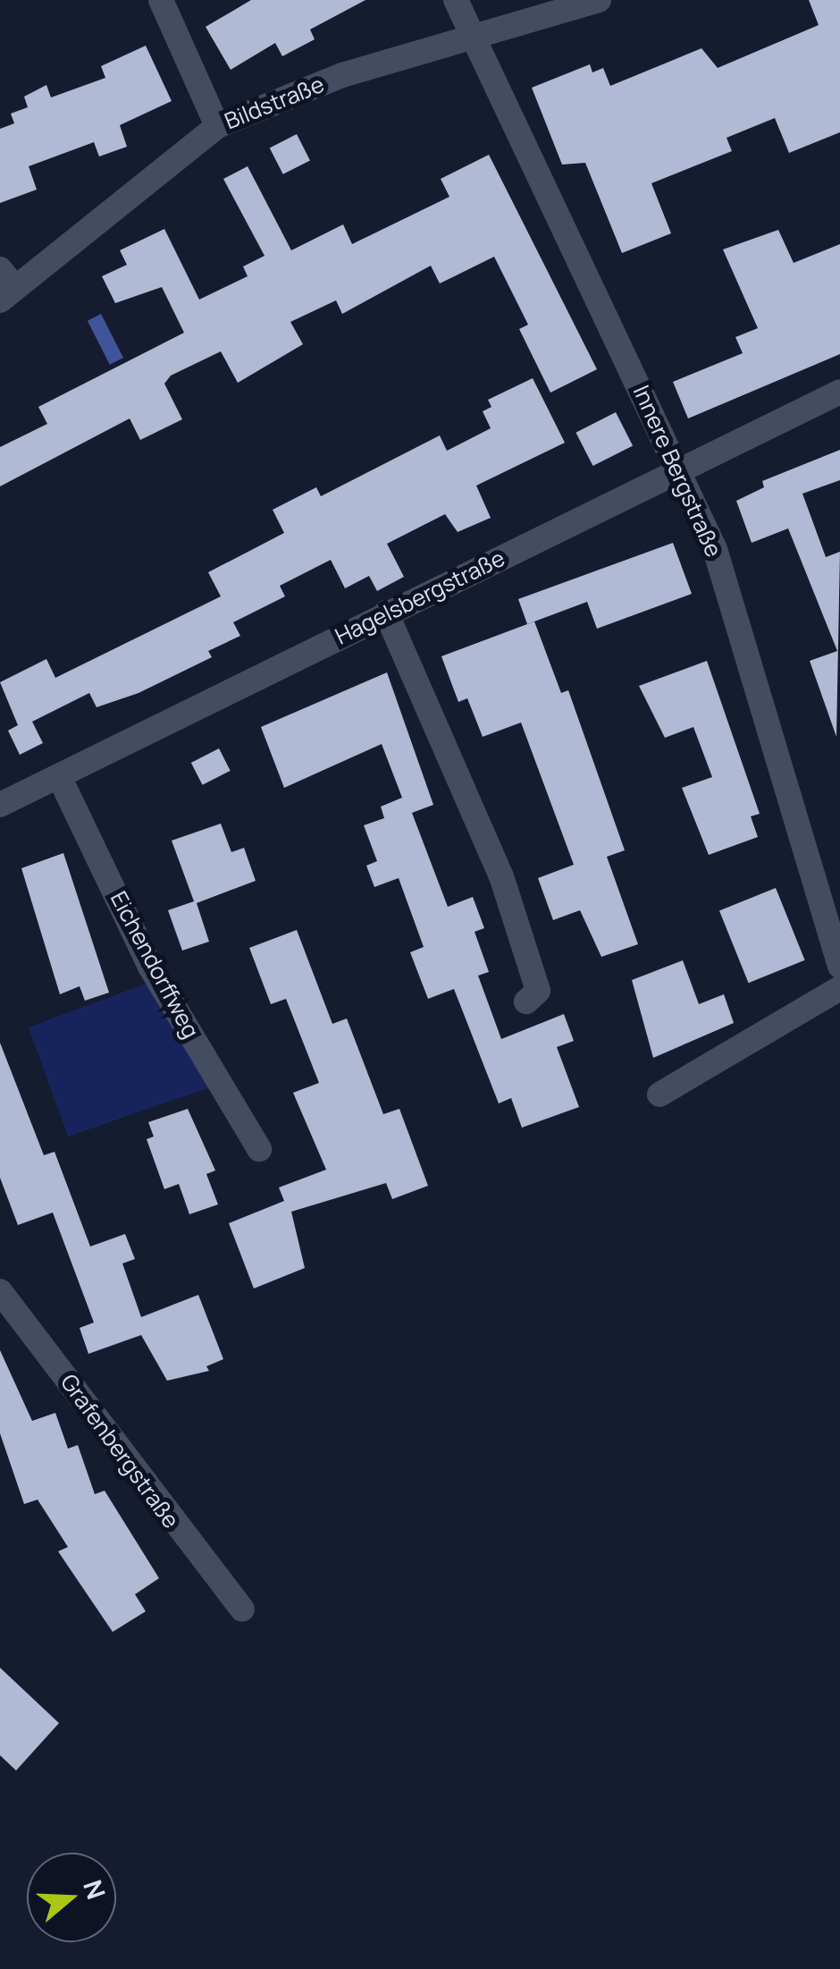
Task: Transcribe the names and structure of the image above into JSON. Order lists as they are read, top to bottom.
{
  "streets": {
    "street": [
      "Bildstraße",
      "Innere Bergstraße",
      "Hagelsbergstraße",
      "Eichendorffweg",
      "Grafenbergstraße"
    ]
  },
  "crossings": [
    ["Bildstraße", "Innere Bergstraße"],
    ["Innere Bergstraße", "Hagelsbergstraße"],
    ["Hagelsbergstraße", "Eichendorffweg"]
  ],
  "north": "right"
}
